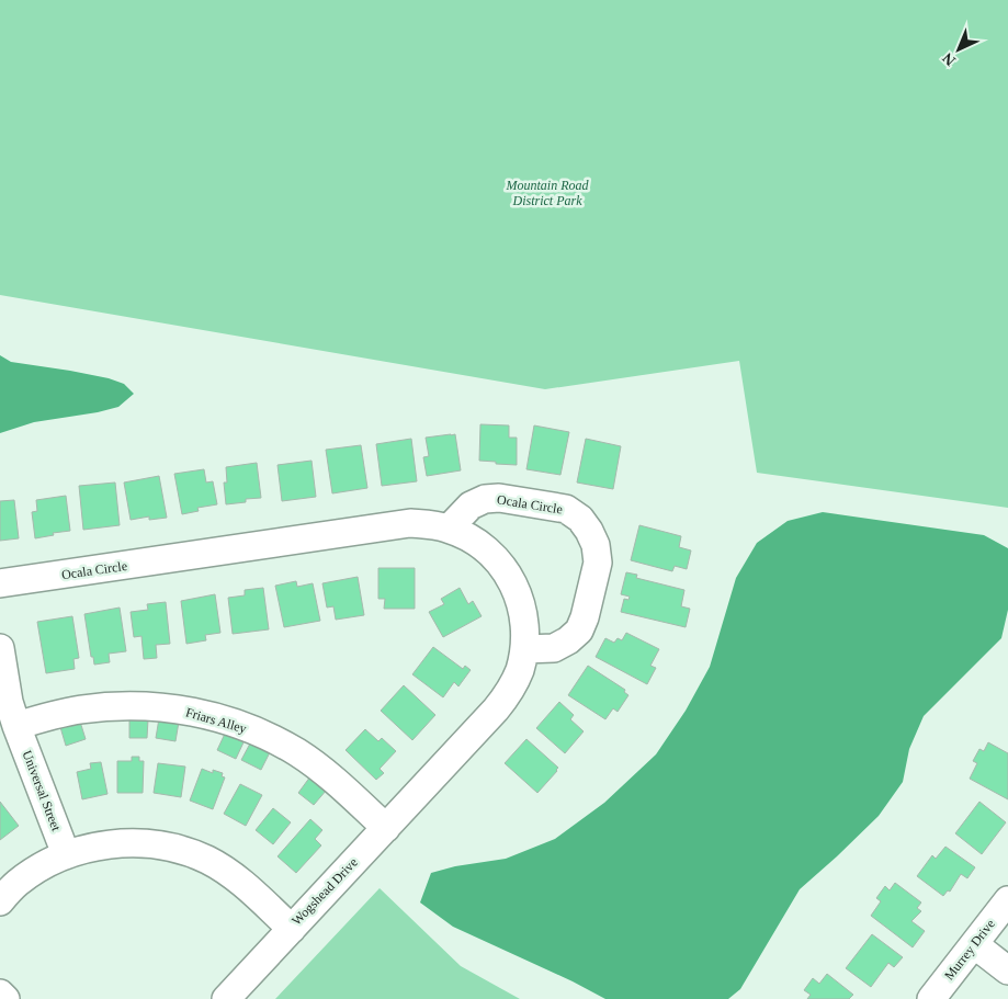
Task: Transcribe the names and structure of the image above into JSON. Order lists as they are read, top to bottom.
{
  "streets": {
    "street": [
      "Ocala Circle",
      "Friars Alley",
      "Universal Street",
      "Wogshead Drive",
      "Murrey Drive"
    ]
  },
  "crossings": [
    ["Ocala Circle", "Wogshead Drive"],
    ["Friars Alley", "Universal Street"],
    ["Friars Alley", "Wogshead Drive"],
    ["Universal Street", "Wogshead Drive"]
  ],
  "parks": ["Mountain Road District Park"],
  "north": "bottom left"
}
